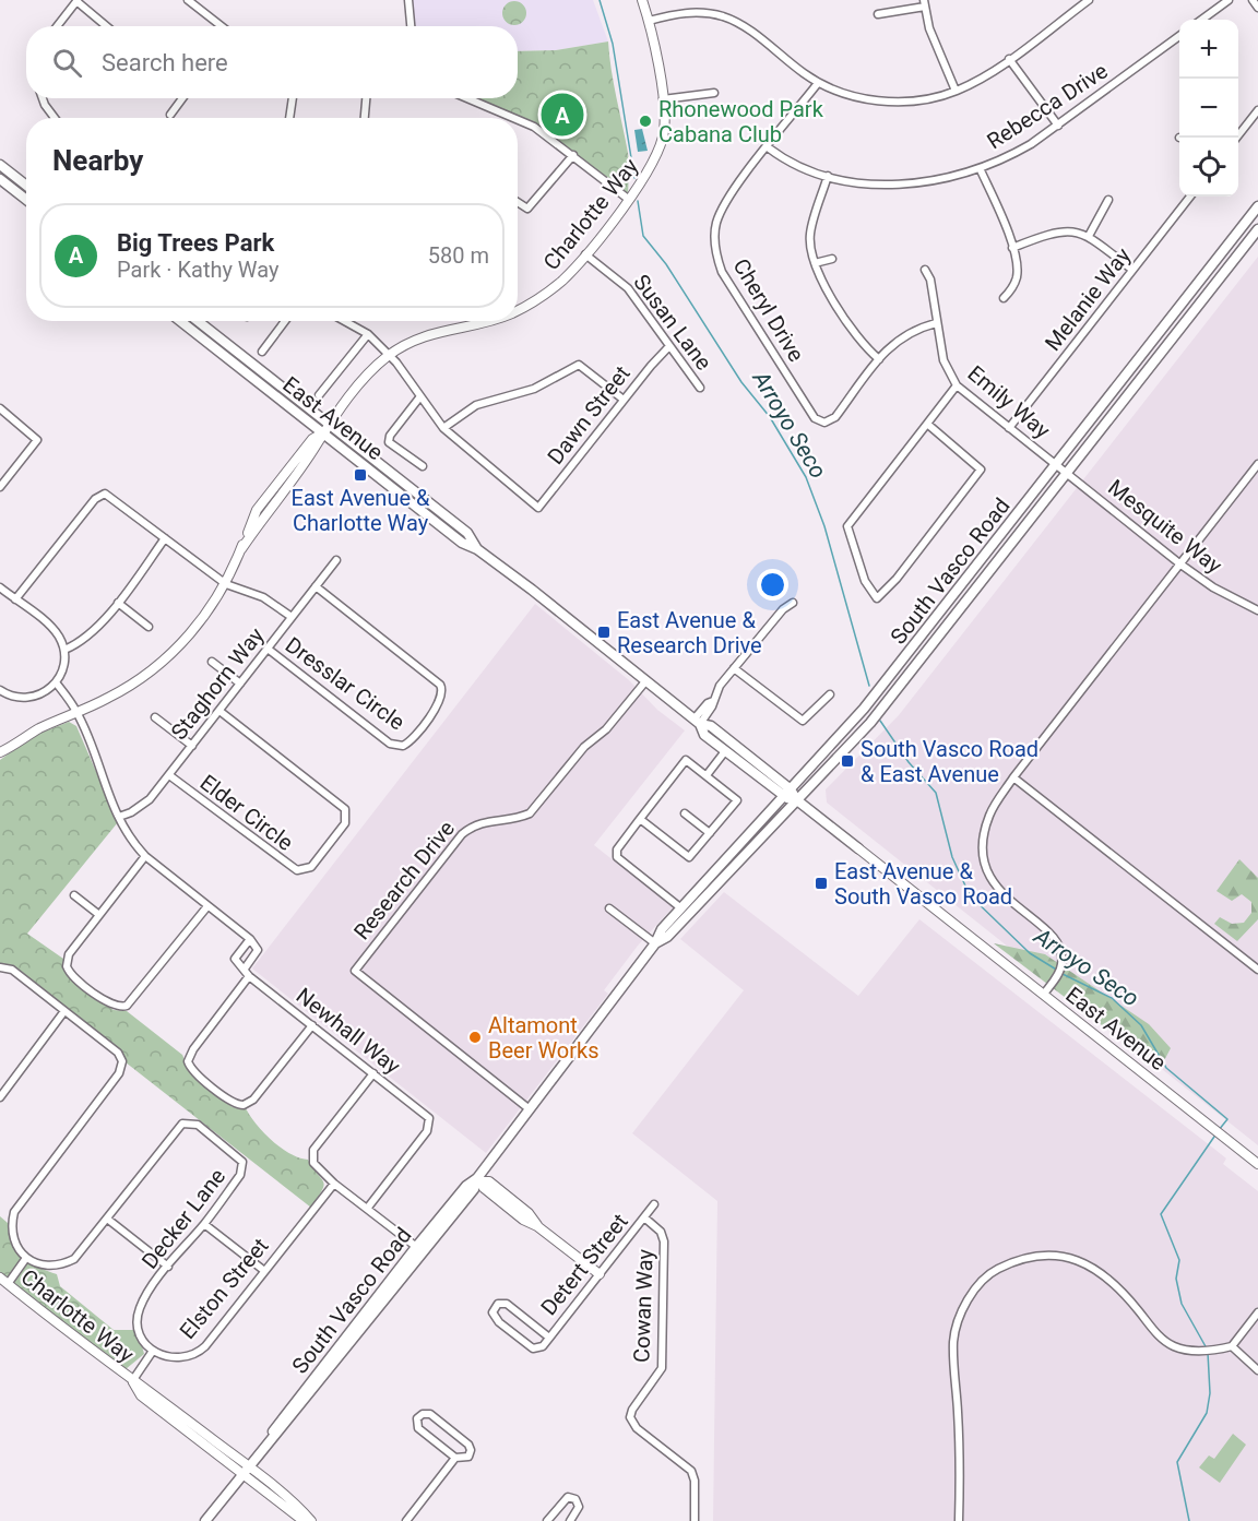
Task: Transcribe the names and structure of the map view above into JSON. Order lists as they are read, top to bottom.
{
  "streets": {
    "main road": ["East Avenue", "South Vasco Road"],
    "street": [
      "Rebecca Drive",
      "Charlotte Way",
      "Melanie Way",
      "Cheryl Drive",
      "Susan Lane",
      "Emily Way",
      "Dawn Street",
      "Mesquite Way",
      "Staghorn Way",
      "Dresslar Circle",
      "Elder Circle",
      "Research Drive",
      "Newhall Way",
      "Decker Lane",
      "Detert Street",
      "Elston Street",
      "Cowan Way"
    ]
  },
  "crossings": [
    ["Rebecca Drive", "Cheryl Drive"],
    ["Charlotte Way", "Susan Lane"],
    ["Charlotte Way", "East Avenue"],
    ["Charlotte Way", "South Vasco Road"],
    ["Charlotte Way", "Elston Street"],
    ["Melanie Way", "Emily Way"],
    ["Cheryl Drive", "Emily Way"],
    ["Susan Lane", "Dawn Street"],
    ["Emily Way", "Mesquite Way"],
    ["Emily Way", "South Vasco Road"],
    ["East Avenue", "South Vasco Road"],
    ["East Avenue", "Research Drive"],
    ["Mesquite Way", "South Vasco Road"],
    ["South Vasco Road", "Research Drive"],
    ["Staghorn Way", "Dresslar Circle"],
    ["Staghorn Way", "Elder Circle"],
    ["Decker Lane", "Elston Street"],
    ["Detert Street", "Cowan Way"]
  ],
  "water": ["Arroyo Seco"],
  "places": {
    "other": ["Rhonewood Park Cabana Club", "Altamont Beer Works"],
    "transit": [
      "East Avenue & Charlotte Way",
      "East Avenue & Research Drive",
      "South Vasco Road & East Avenue",
      "East Avenue & South Vasco Road"
    ]
  },
  "page": {
    "map_buttons": ["+", "−"],
    "search": "Search here",
    "pins": "A",
    "heading": "Nearby",
    "list": [
      {
        "mark": "A",
        "name": "Big Trees Park",
        "note": "Park · Kathy Way",
        "value": "580 m"
      }
    ]
  }
}
